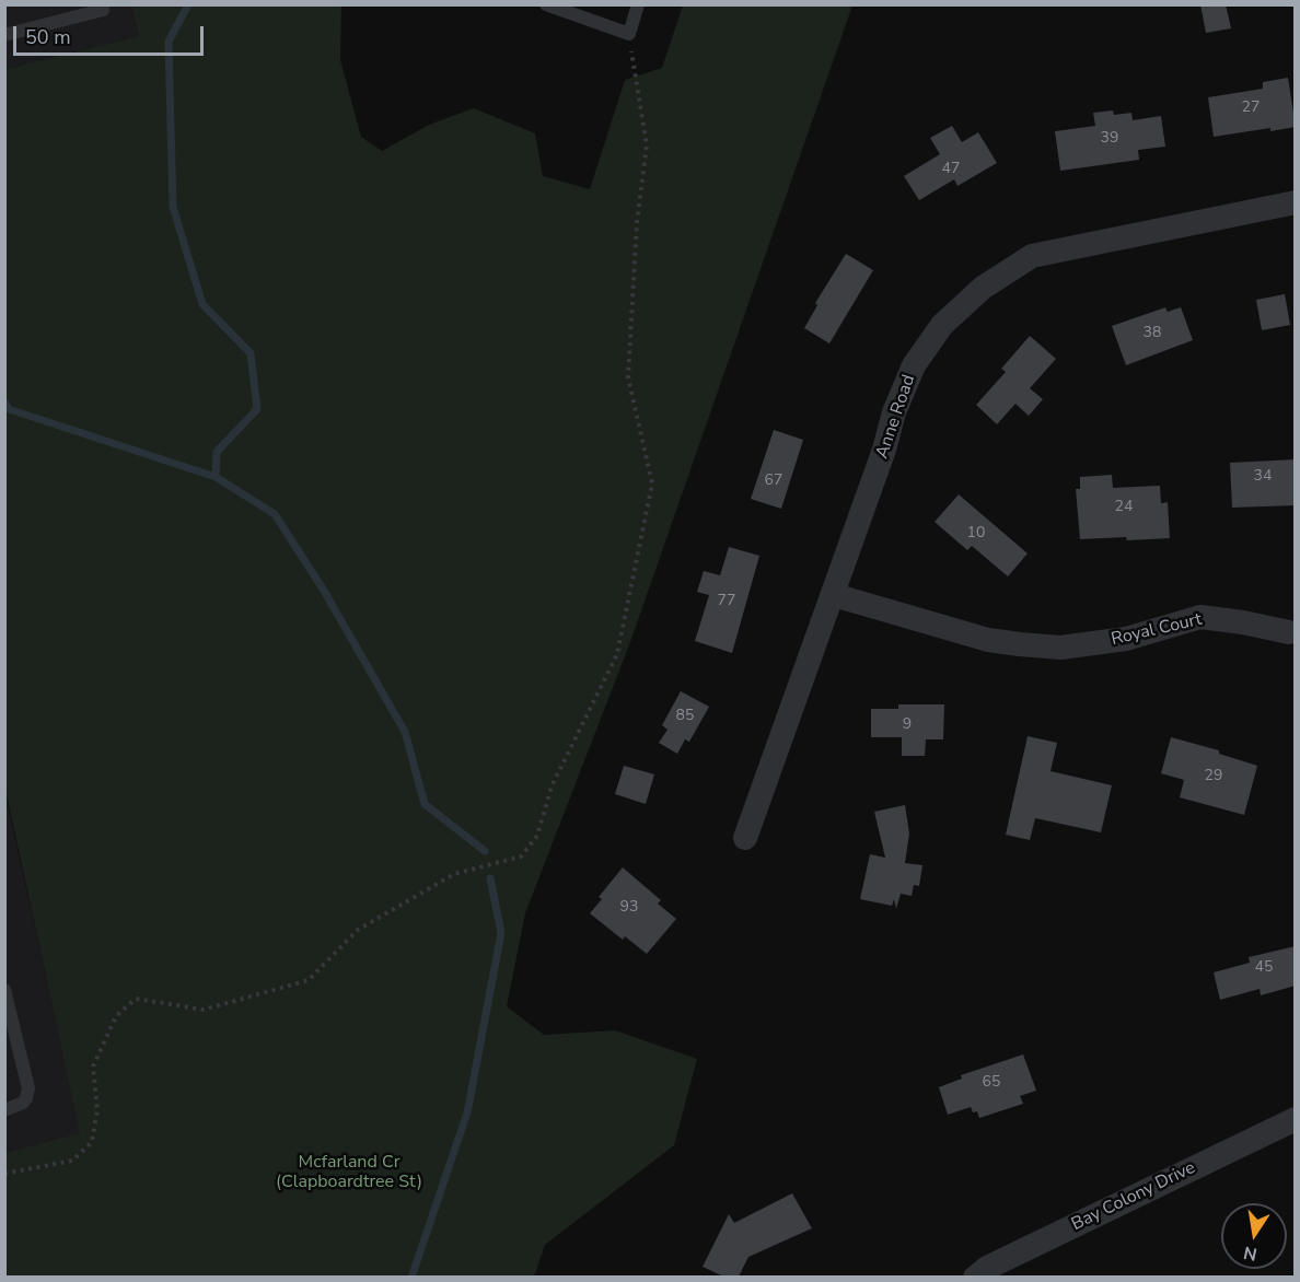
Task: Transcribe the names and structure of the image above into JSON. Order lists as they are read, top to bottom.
{
  "streets": {
    "street": ["Anne Road", "Royal Court", "Bay Colony Drive"]
  },
  "crossings": [
    ["Anne Road", "Royal Court"]
  ],
  "parks": ["Mcfarland Cr (Clapboardtree St)"],
  "house_numbers": [
    "27",
    "39",
    "47",
    "38",
    "34",
    "67",
    "24",
    "10",
    "77",
    "85",
    "9",
    "29",
    "93",
    "45",
    "65"
  ],
  "scale_bar": "50 m",
  "north": "bottom"
}
